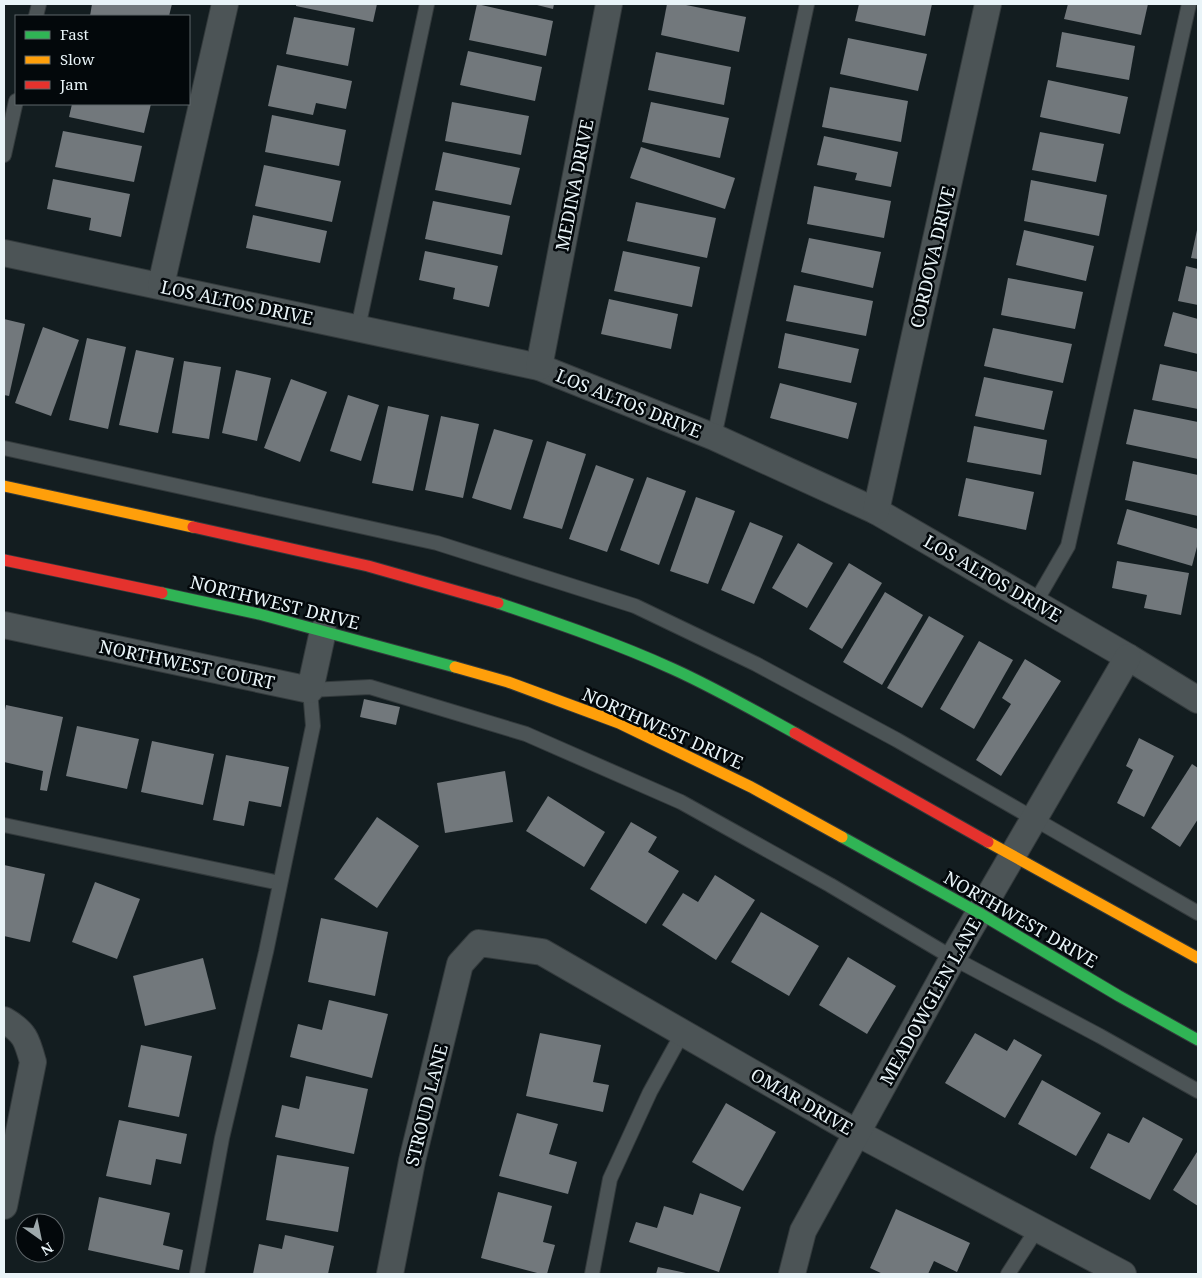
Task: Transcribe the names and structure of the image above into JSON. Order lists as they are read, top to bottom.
{
  "streets": {
    "main road": ["NORTHWEST DRIVE"],
    "street": [
      "MEDINA DRIVE",
      "CORDOVA DRIVE",
      "LOS ALTOS DRIVE",
      "NORTHWEST COURT",
      "MEADOWGLEN LANE",
      "OMAR DRIVE",
      "STROUD LANE"
    ]
  },
  "crossings": [
    ["MEDINA DRIVE", "LOS ALTOS DRIVE"],
    ["CORDOVA DRIVE", "LOS ALTOS DRIVE"],
    ["LOS ALTOS DRIVE", "MEADOWGLEN LANE"],
    ["NORTHWEST DRIVE", "MEADOWGLEN LANE"],
    ["MEADOWGLEN LANE", "OMAR DRIVE"],
    ["OMAR DRIVE", "STROUD LANE"]
  ],
  "legend": ["Fast", "Slow", "Jam"],
  "north": "bottom right"
}
